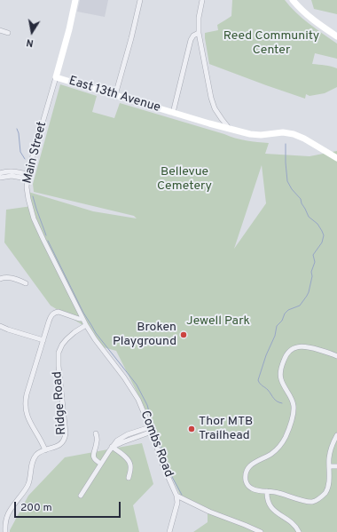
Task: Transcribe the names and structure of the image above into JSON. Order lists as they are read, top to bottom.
{
  "streets": {
    "street": [
      "East 13th Avenue",
      "Main Street",
      "Ridge Road",
      "Combs Road"
    ]
  },
  "crossings": [
    ["East 13th Avenue", "Main Street"],
    ["Main Street", "Combs Road"],
    ["Ridge Road", "Combs Road"]
  ],
  "parks": ["Reed Community Center", "Bellevue Cemetery", "Jewell Park"],
  "places": ["Broken Playground", "Thor MTB Trailhead"],
  "scale_bar": "200 m",
  "north": "bottom"
}
